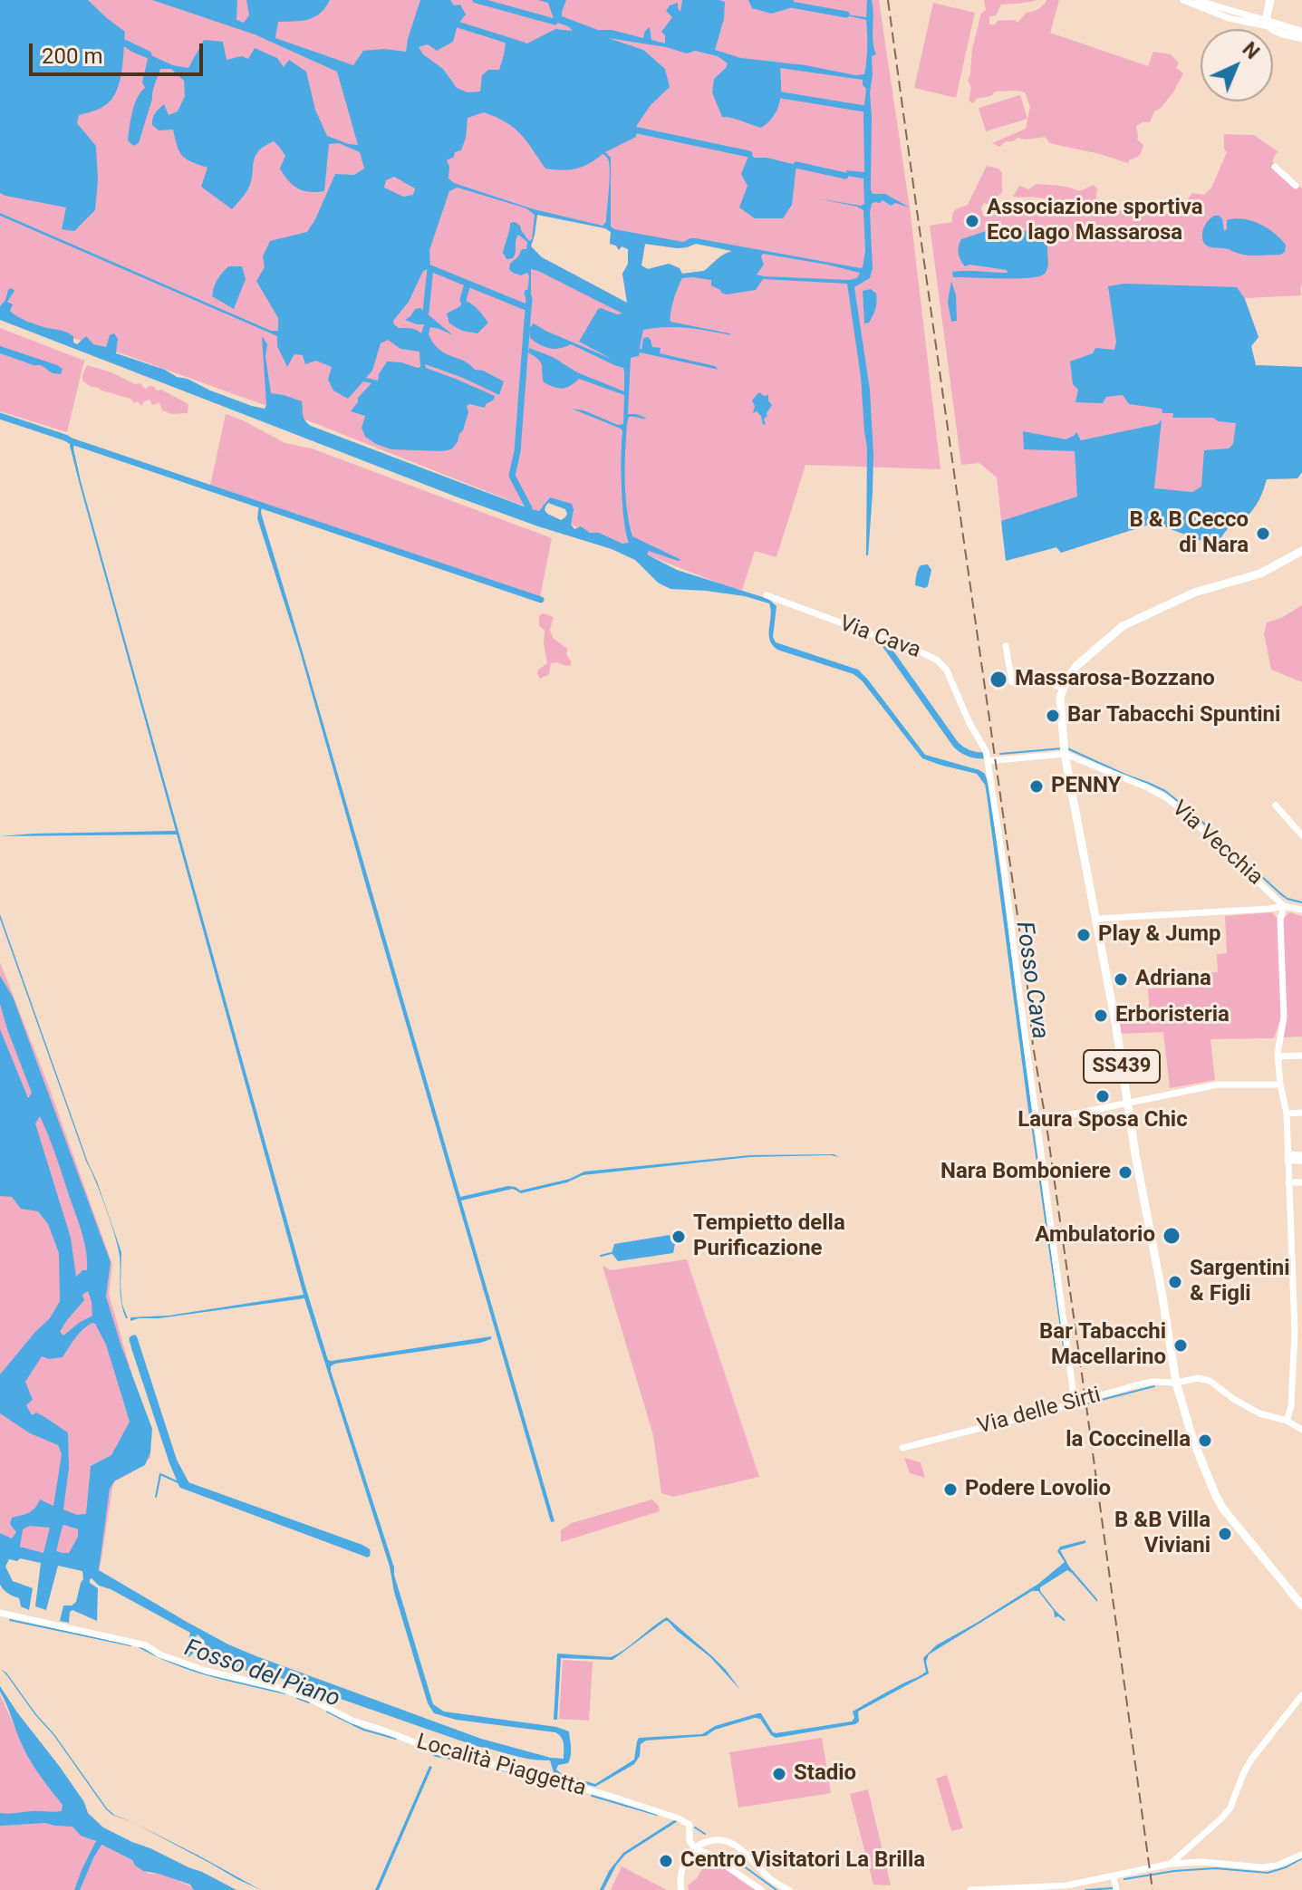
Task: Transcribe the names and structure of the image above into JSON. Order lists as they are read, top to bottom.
{
  "streets": {
    "main road": ["SS439"],
    "street": [
      "Via Cava",
      "Via Vecchia",
      "Via delle Sirti",
      "Località Piaggetta"
    ]
  },
  "crossings": [
    ["Via Cava", "Via delle Sirti"],
    ["Via Vecchia", "SS439"],
    ["SS439", "Via delle Sirti"]
  ],
  "water": ["Fosso Cava", "Fosso del Piano"],
  "places": [
    "Associazione sportiva Eco lago Massarosa",
    "B & B Cecco di Nara",
    "Massarosa-Bozzano",
    "Bar Tabacchi Spuntini",
    "PENNY",
    "Play & Jump",
    "Adriana",
    "Erboristeria",
    "Laura Sposa Chic",
    "Nara Bomboniere",
    "Ambulatorio",
    "Tempietto della Purificazione",
    "Sargentini & Figli",
    "Bar Tabacchi Macellarino",
    "la Coccinella",
    "Podere Lovolio",
    "B &B Villa Viviani",
    "Stadio",
    "Centro Visitatori La Brilla"
  ],
  "scale_bar": "200 m",
  "north": "top right"
}
